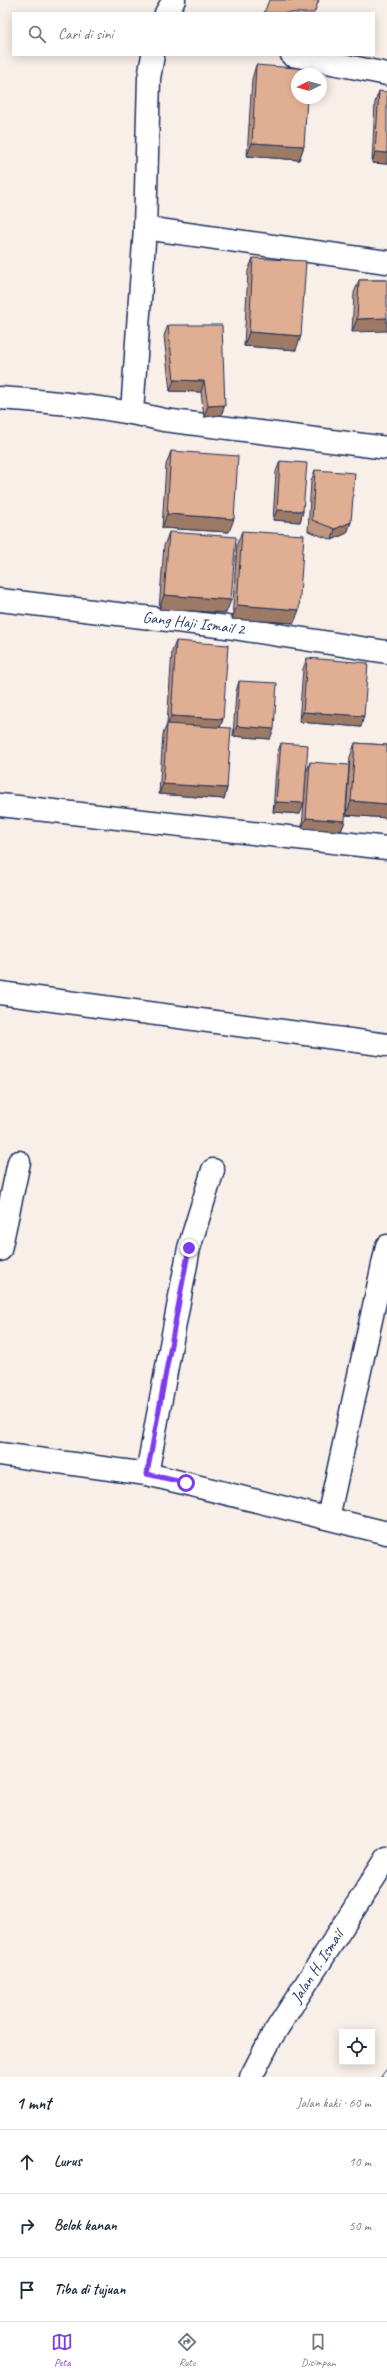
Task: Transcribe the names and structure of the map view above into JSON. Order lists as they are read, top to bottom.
{
  "streets": {
    "street": ["Gang Haji Ismail 2", "Jalan H. Ismail"]
  },
  "north": "left",
  "page": {
    "search": "Cari di sini",
    "heading": ["1 mnt", "Jalan kaki · 60 m"],
    "list": [
      ["Lurus", "10 m"],
      ["Belok kanan", "50 m"],
      "Tiba di tujuan"
    ],
    "nav": ["Peta", "Rute", "Disimpan"]
  }
}
